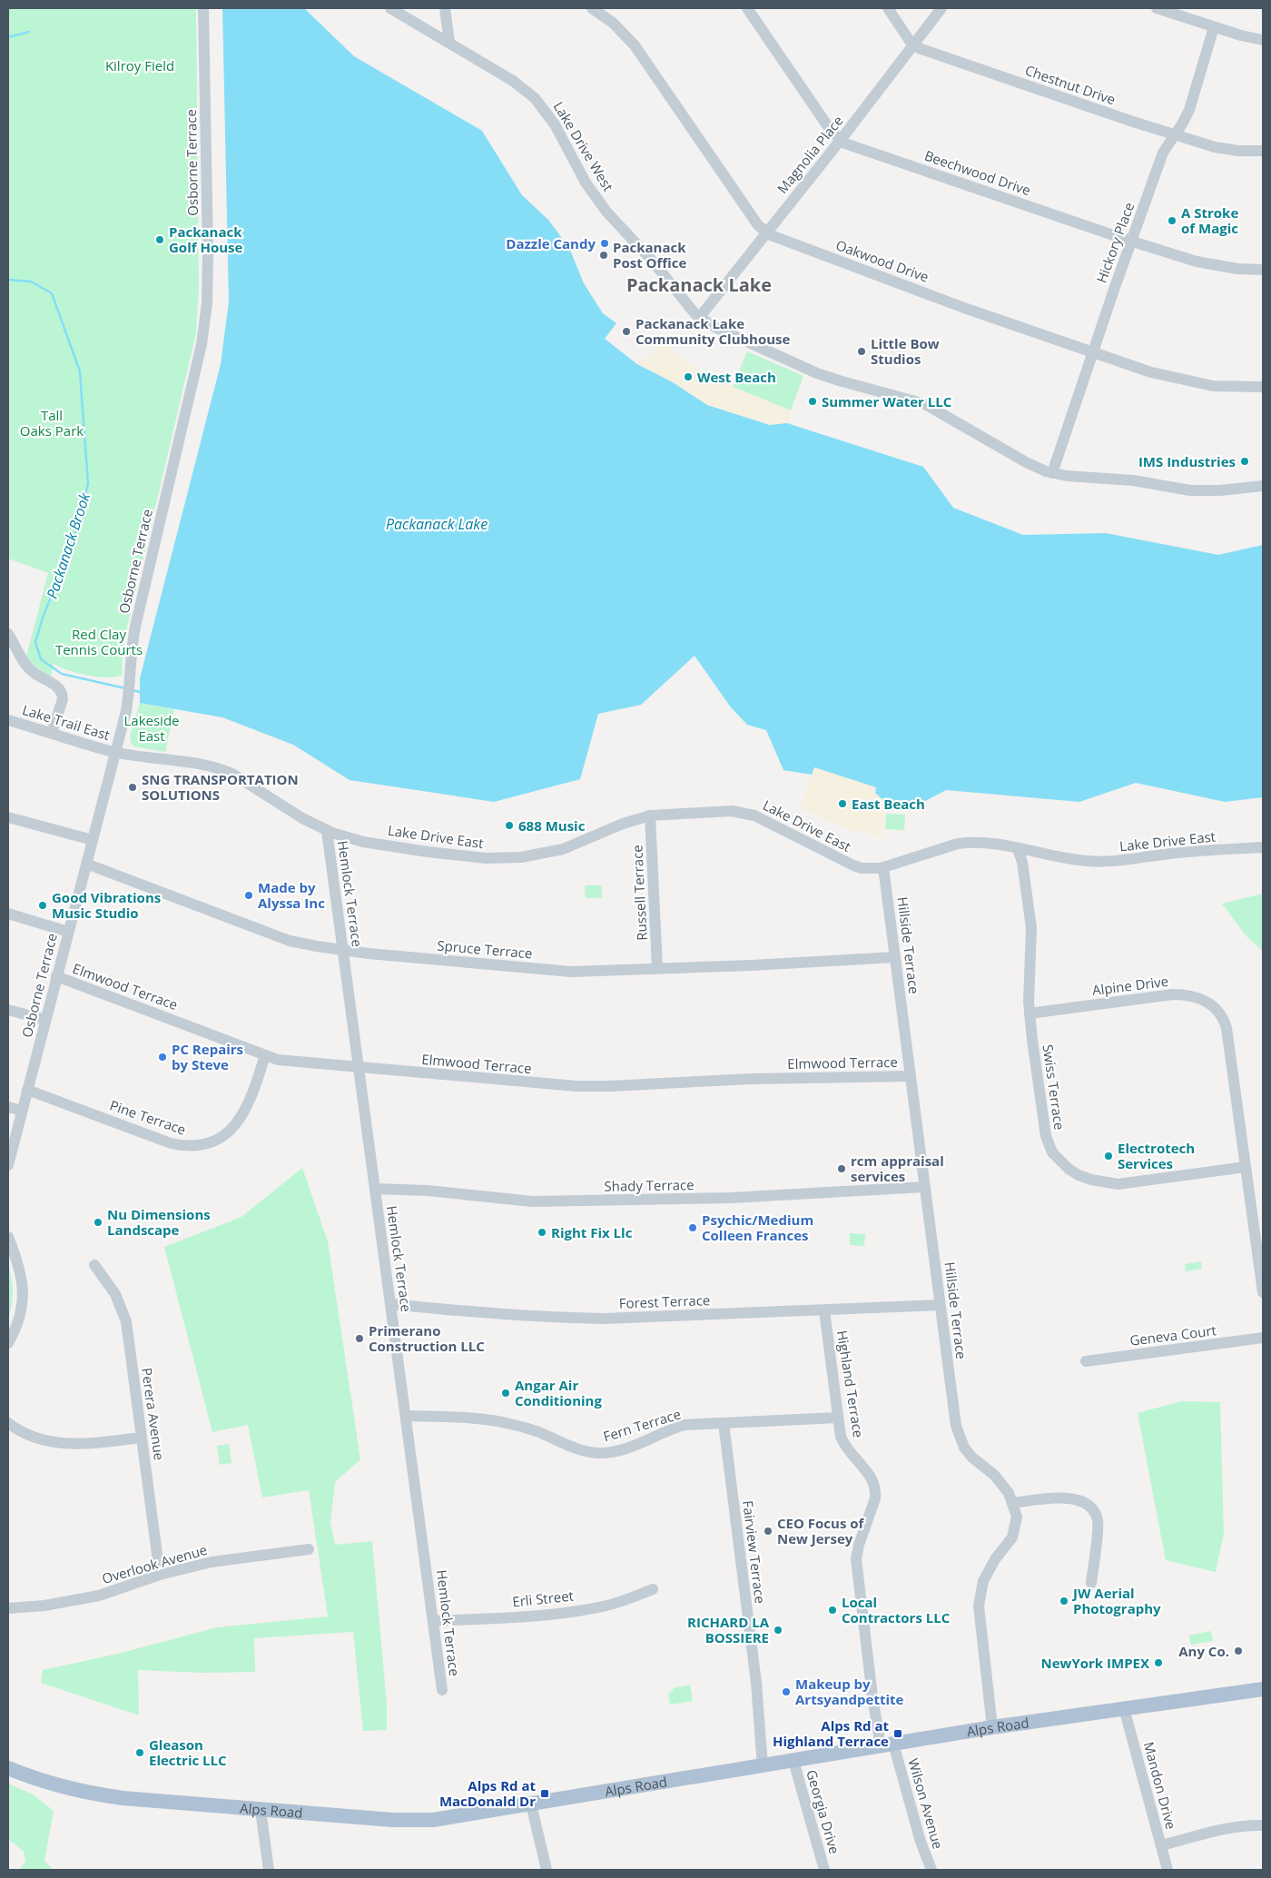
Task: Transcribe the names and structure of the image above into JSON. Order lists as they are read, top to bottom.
{
  "streets": {
    "main road": ["Alps Road"],
    "street": [
      "Chestnut Drive",
      "Lake Drive West",
      "Magnolia Place",
      "Osborne Terrace",
      "Beechwood Drive",
      "Hickory Place",
      "Oakwood Drive",
      "Lake Trail East",
      "Lake Drive East",
      "Russell Terrace",
      "Hemlock Terrace",
      "Hillside Terrace",
      "Spruce Terrace",
      "Alpine Drive",
      "Elmwood Terrace",
      "Swiss Terrace",
      "Pine Terrace",
      "Shady Terrace",
      "Forest Terrace",
      "Geneva Court",
      "Highland Terrace",
      "Perera Avenue",
      "Fern Terrace",
      "Fairview Terrace",
      "Overlook Avenue",
      "Erli Street",
      "Mandon Drive",
      "Wilson Avenue",
      "Georgia Drive"
    ]
  },
  "crossings": [
    ["Chestnut Drive", "Magnolia Place"],
    ["Chestnut Drive", "Hickory Place"],
    ["Lake Drive West", "Magnolia Place"],
    ["Lake Drive West", "Hickory Place"],
    ["Magnolia Place", "Beechwood Drive"],
    ["Magnolia Place", "Oakwood Drive"],
    ["Osborne Terrace", "Lake Trail East"],
    ["Osborne Terrace", "Lake Drive East"],
    ["Osborne Terrace", "Spruce Terrace"],
    ["Osborne Terrace", "Elmwood Terrace"],
    ["Osborne Terrace", "Pine Terrace"],
    ["Beechwood Drive", "Hickory Place"],
    ["Hickory Place", "Oakwood Drive"],
    ["Lake Trail East", "Lake Drive East"],
    ["Lake Drive East", "Russell Terrace"],
    ["Lake Drive East", "Hemlock Terrace"],
    ["Lake Drive East", "Hillside Terrace"],
    ["Lake Drive East", "Swiss Terrace"],
    ["Russell Terrace", "Spruce Terrace"],
    ["Hemlock Terrace", "Spruce Terrace"],
    ["Hemlock Terrace", "Elmwood Terrace"],
    ["Hemlock Terrace", "Shady Terrace"],
    ["Hemlock Terrace", "Forest Terrace"],
    ["Hemlock Terrace", "Fern Terrace"],
    ["Hemlock Terrace", "Erli Street"],
    ["Hillside Terrace", "Spruce Terrace"],
    ["Hillside Terrace", "Elmwood Terrace"],
    ["Hillside Terrace", "Shady Terrace"],
    ["Hillside Terrace", "Forest Terrace"],
    ["Hillside Terrace", "Alps Road"],
    ["Alpine Drive", "Swiss Terrace"],
    ["Elmwood Terrace", "Pine Terrace"],
    ["Forest Terrace", "Highland Terrace"],
    ["Highland Terrace", "Fern Terrace"],
    ["Highland Terrace", "Alps Road"],
    ["Highland Terrace", "Wilson Avenue"],
    ["Perera Avenue", "Overlook Avenue"],
    ["Fern Terrace", "Fairview Terrace"],
    ["Fairview Terrace", "Alps Road"],
    ["Alps Road", "Mandon Drive"],
    ["Alps Road", "Wilson Avenue"],
    ["Alps Road", "Georgia Drive"]
  ],
  "districts": ["Packanack Lake"],
  "water": ["Packanack Lake", "Packanack Brook"],
  "parks": [
    "Kilroy Field",
    "Tall Oaks Park",
    "Red Clay Tennis Courts",
    "Lakeside East"
  ],
  "places": {
    "other": [
      "A Stroke of Magic",
      "Packanack Golf House",
      "Dazzle Candy",
      "Packanack Post Office",
      "Packanack Lake Community Clubhouse",
      "Little Bow Studios",
      "West Beach",
      "Summer Water LLC",
      "IMS Industries",
      "SNG TRANSPORTATION SOLUTIONS",
      "East Beach",
      "688 Music",
      "Made by Alyssa Inc",
      "Good Vibrations Music Studio",
      "PC Repairs by Steve",
      "Electrotech Services",
      "rcm appraisal services",
      "Nu Dimensions Landscape",
      "Psychic/Medium Colleen Frances",
      "Right Fix Llc",
      "Primerano Construction LLC",
      "Angar Air Conditioning",
      "CEO Focus of New Jersey",
      "JW Aerial Photography",
      "Local Contractors LLC",
      "RICHARD LA BOSSIERE",
      "Any Co.",
      "NewYork IMPEX",
      "Makeup by Artsyandpettite",
      "Gleason Electric LLC"
    ],
    "transit": ["Alps Rd at Highland Terrace", "Alps Rd at MacDonald Dr"]
  }
}
